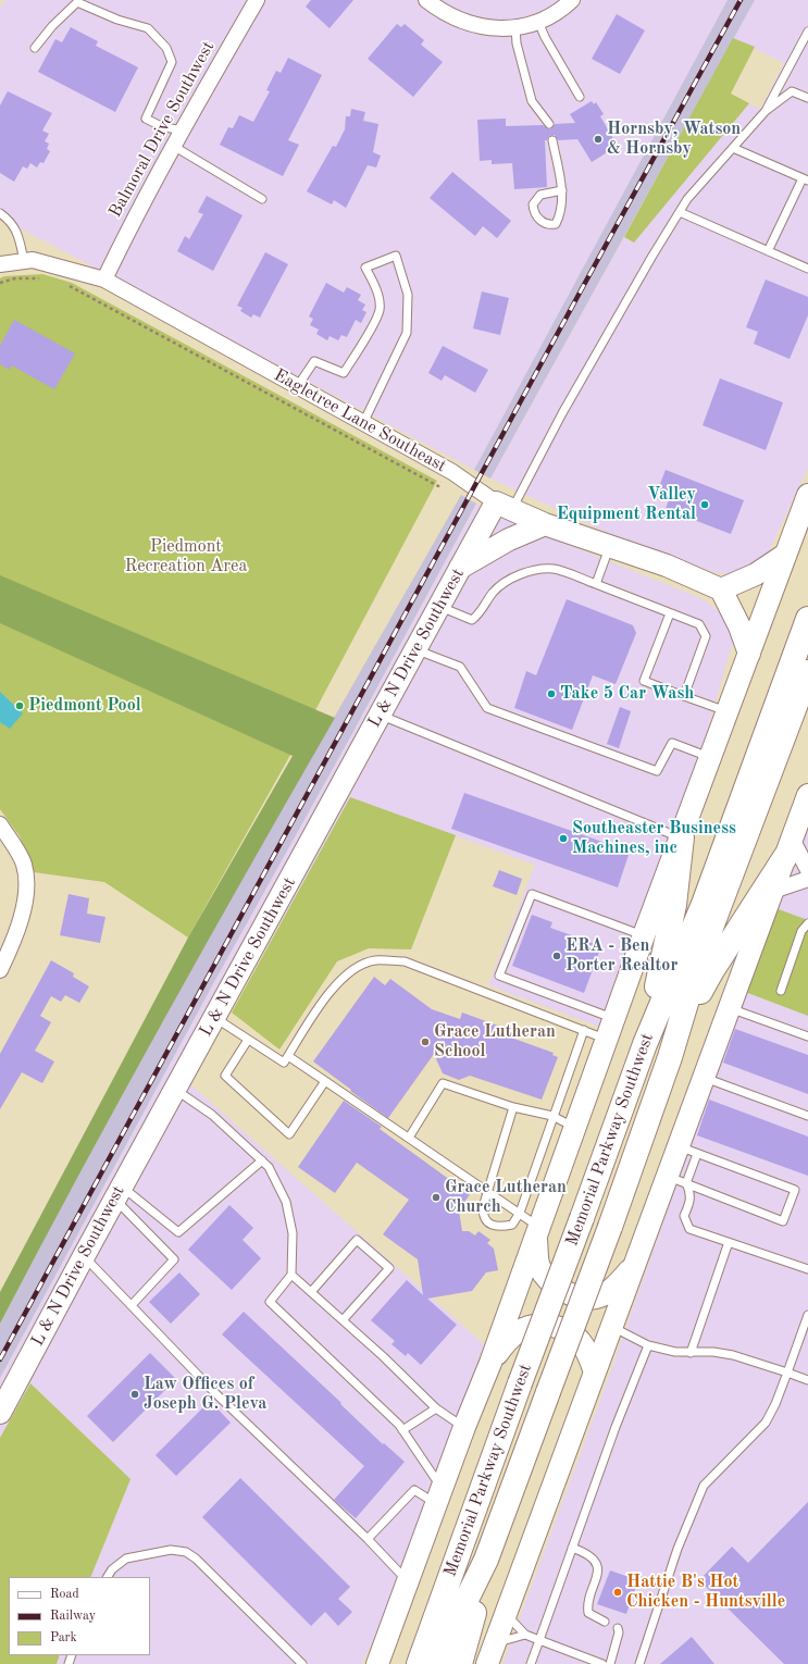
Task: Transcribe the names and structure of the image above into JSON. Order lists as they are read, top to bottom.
{
  "streets": {
    "highway": ["Memorial Parkway Southwest"],
    "main road": ["Eagletree Lane Southeast", "L & N Drive Southwest"],
    "street": ["Balmoral Drive Southwest"]
  },
  "crossings": [
    ["Balmoral Drive Southwest", "Eagletree Lane Southeast"],
    ["Eagletree Lane Southeast", "L & N Drive Southwest"]
  ],
  "parks": ["Piedmont Recreation Area"],
  "places": [
    "Hornsby, Watson & Hornsby",
    "Valley Equipment Rental",
    "Take 5 Car Wash",
    "Piedmont Pool",
    "Southeaster Business Machines, inc",
    "ERA - Ben Porter Realtor",
    "Grace Lutheran School",
    "Grace Lutheran Church",
    "Law Offices of Joseph G. Pleva",
    "Hattie B's Hot Chicken - Huntsville"
  ],
  "legend": ["Road", "Railway", "Park"]
}
